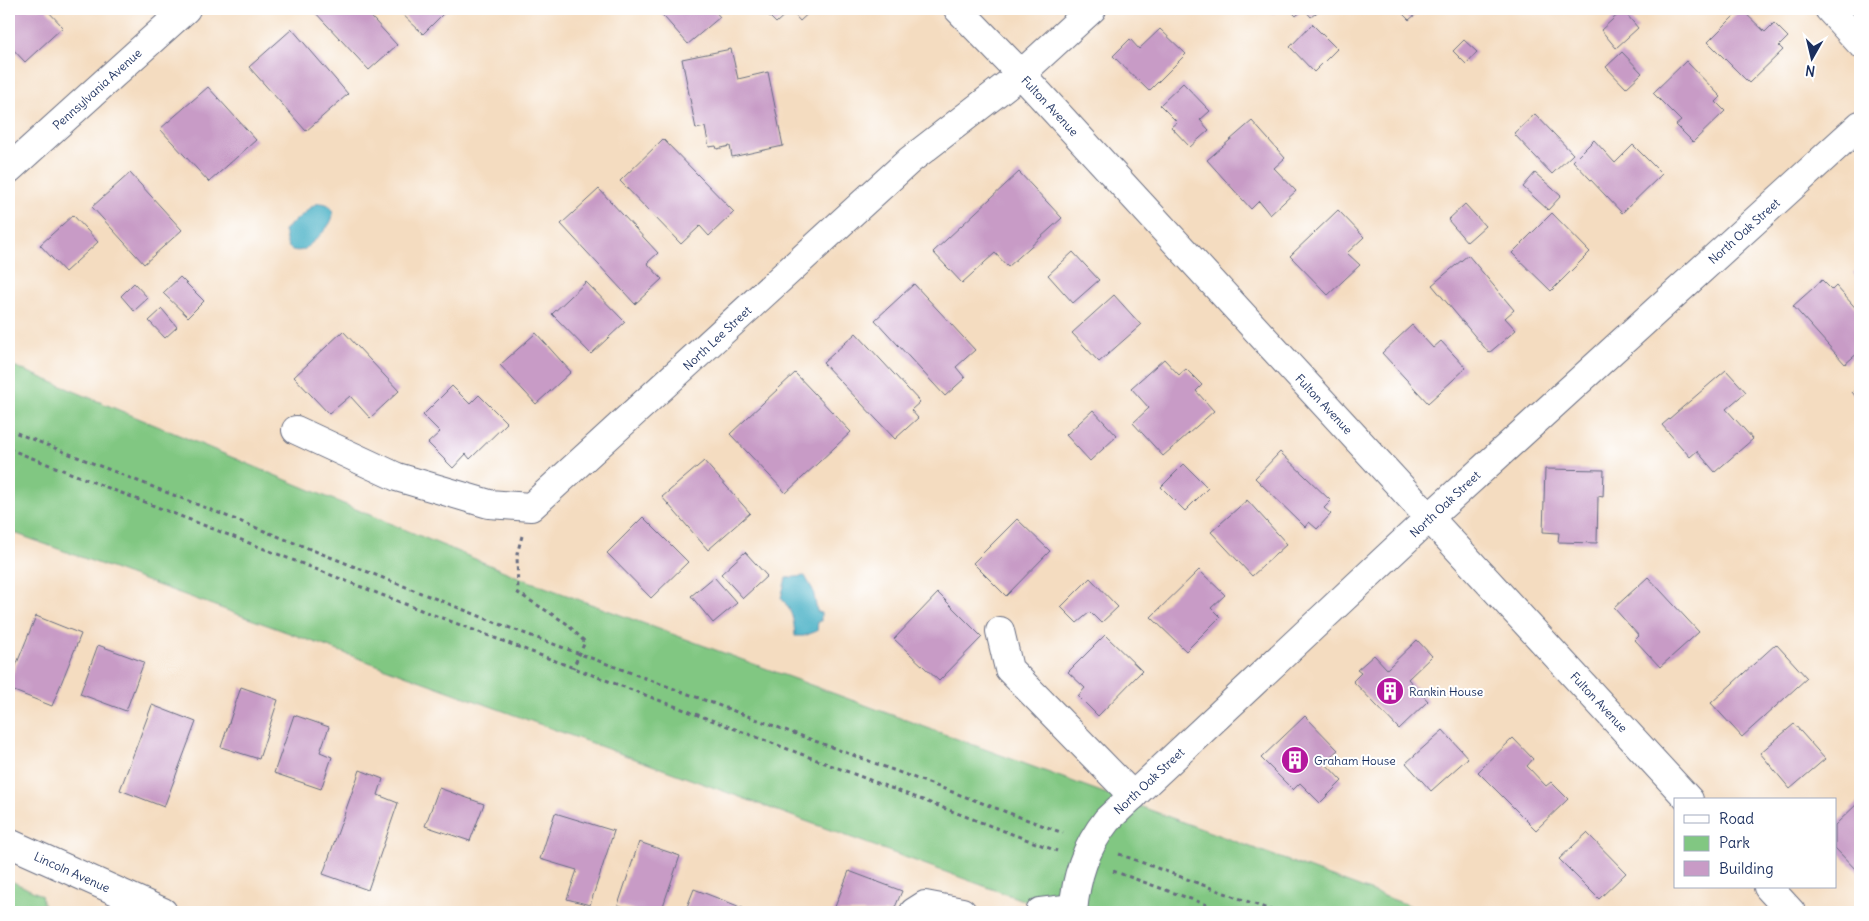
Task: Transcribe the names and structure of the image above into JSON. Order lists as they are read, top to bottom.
{
  "streets": {
    "street": [
      "Pennsylvania Avenue",
      "Fulton Avenue",
      "North Oak Street",
      "North Lee Street",
      "Lincoln Avenue"
    ]
  },
  "crossings": [
    ["Fulton Avenue", "North Oak Street"],
    ["Fulton Avenue", "North Lee Street"]
  ],
  "places": {
    "building": ["Rankin House", "Graham House"]
  },
  "legend": ["Road", "Park", "Building"],
  "north": "bottom"
}
